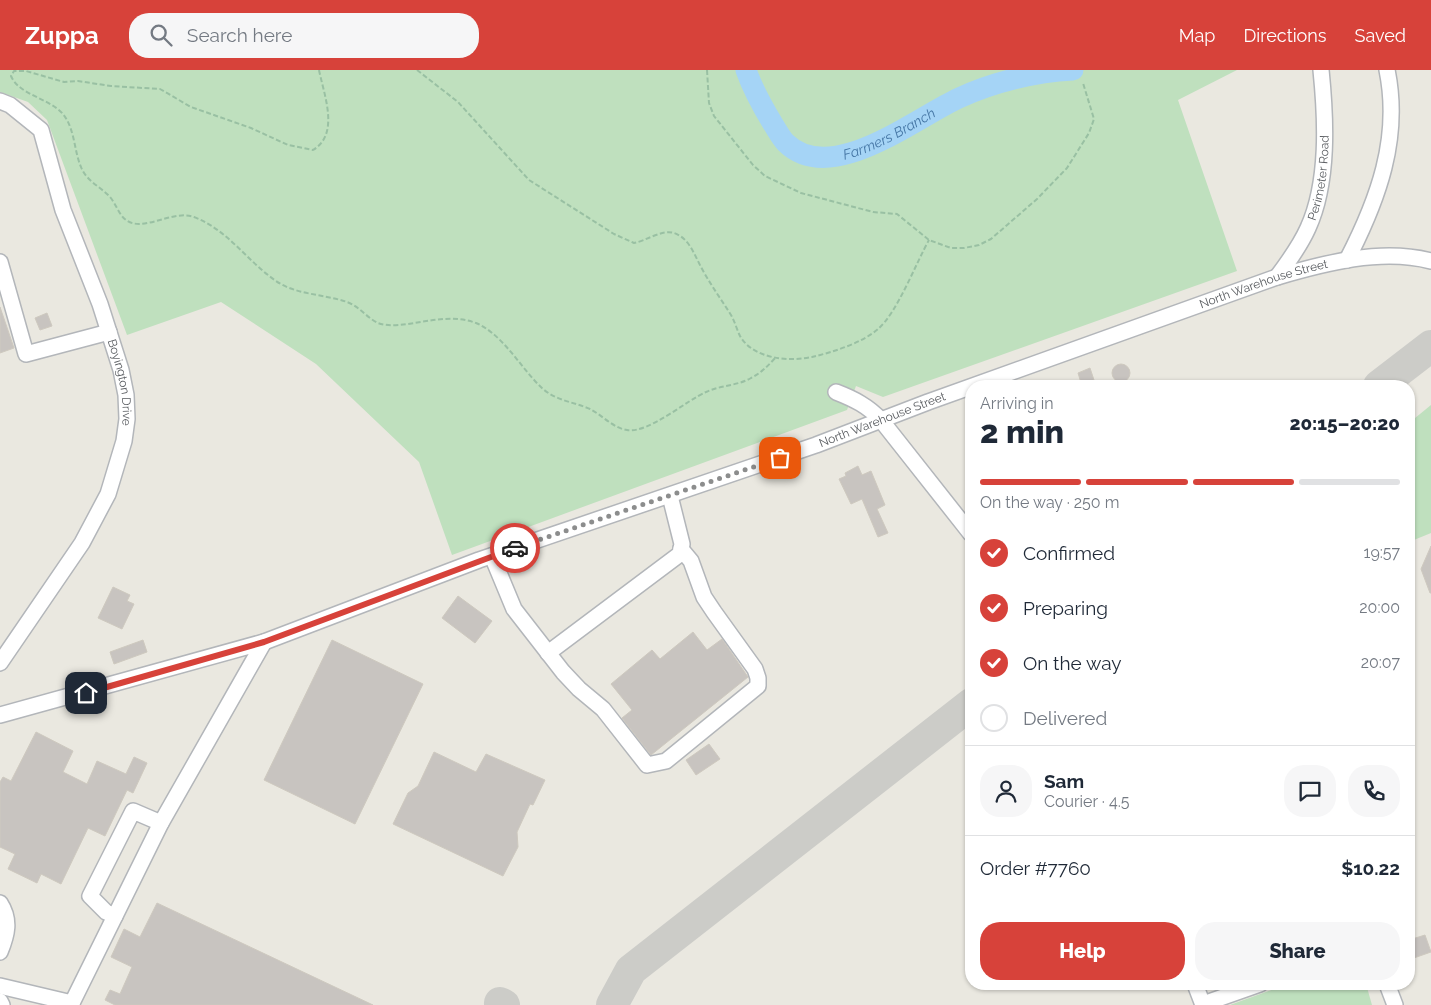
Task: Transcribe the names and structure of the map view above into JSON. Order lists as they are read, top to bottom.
{
  "streets": {
    "street": ["Perimeter Road", "North Warehouse Street", "Boyington Drive"]
  },
  "crossings": [
    ["Perimeter Road", "North Warehouse Street"]
  ],
  "water": ["Farmers Branch"],
  "page": {
    "header": "Zuppa",
    "search": "Search here",
    "nav": ["Map", "Directions", "Saved"],
    "heading": ["2 min", "Arriving in", "20:15–20:20"],
    "panel": [
      "Sam",
      "Courier · 4.5",
      "Order #7760",
      "$10.22"
    ],
    "bar": "On the way · 250 m",
    "list": [
      ["Confirmed", "19:57"],
      ["Preparing", "20:00"],
      ["On the way", "20:07"],
      "Delivered"
    ],
    "buttons": ["Help", "Share"]
  }
}
